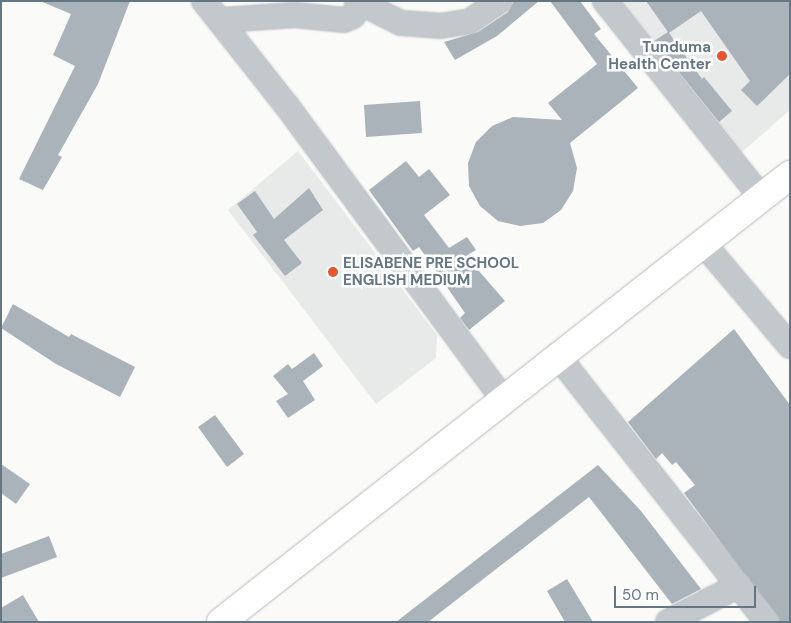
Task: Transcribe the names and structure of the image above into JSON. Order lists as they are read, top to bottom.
{
  "places": ["Tunduma Health Center", "ELISABENE PRE SCHOOL ENGLISH MEDIUM"],
  "scale_bar": "50 m"
}
